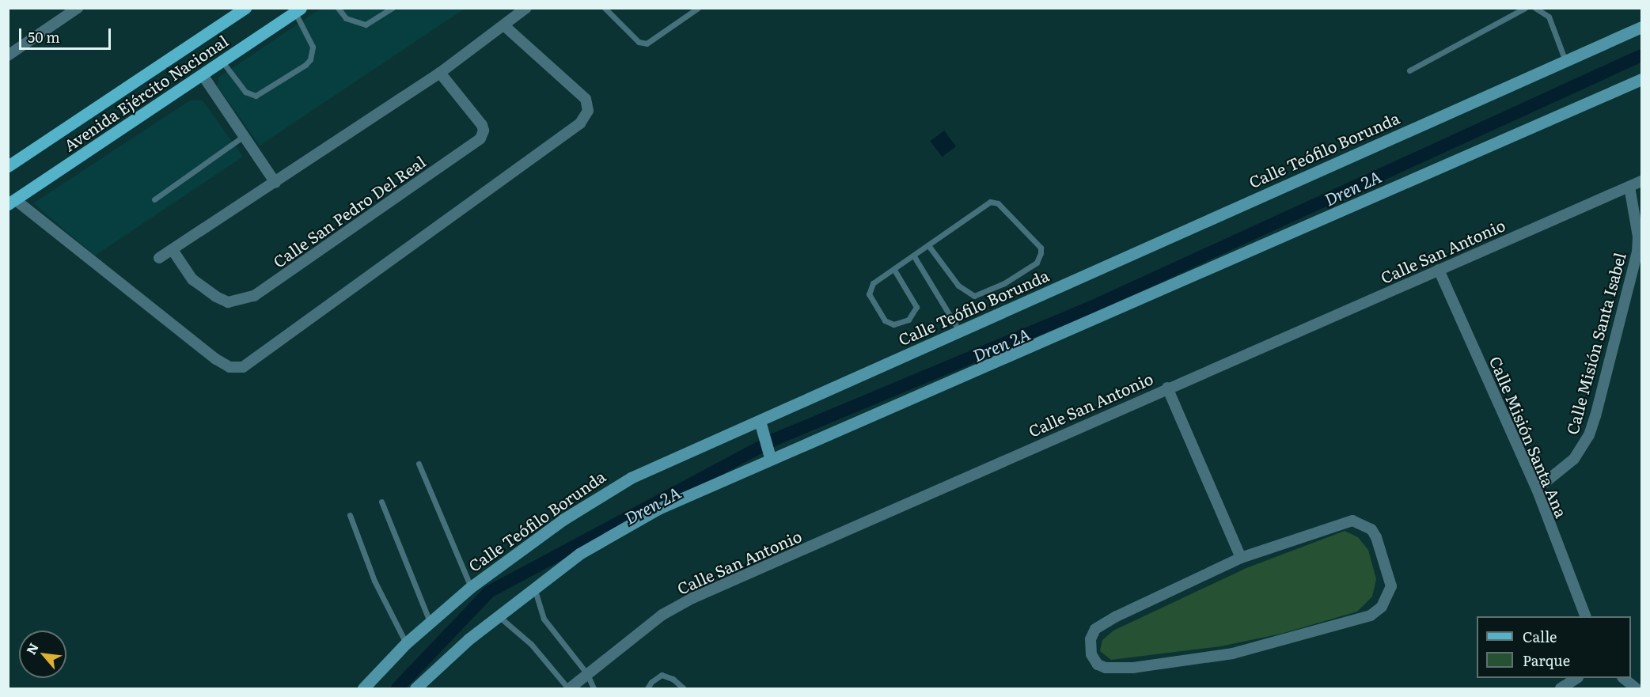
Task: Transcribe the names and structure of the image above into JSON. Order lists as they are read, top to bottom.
{
  "streets": {
    "main road": ["Avenida Ejército Nacional", "Calle Teófilo Borunda"],
    "street": [
      "Calle San Pedro Del Real",
      "Calle San Antonio",
      "Calle Misión Santa Isabel",
      "Calle Misión Santa Ana"
    ]
  },
  "crossings": [
    ["Calle San Antonio", "Calle Misión Santa Isabel"],
    ["Calle San Antonio", "Calle Misión Santa Ana"],
    ["Calle Misión Santa Isabel", "Calle Misión Santa Ana"]
  ],
  "water": ["Dren 2A"],
  "legend": ["Calle", "Parque"],
  "scale_bar": "50 m",
  "north": "top left"
}
